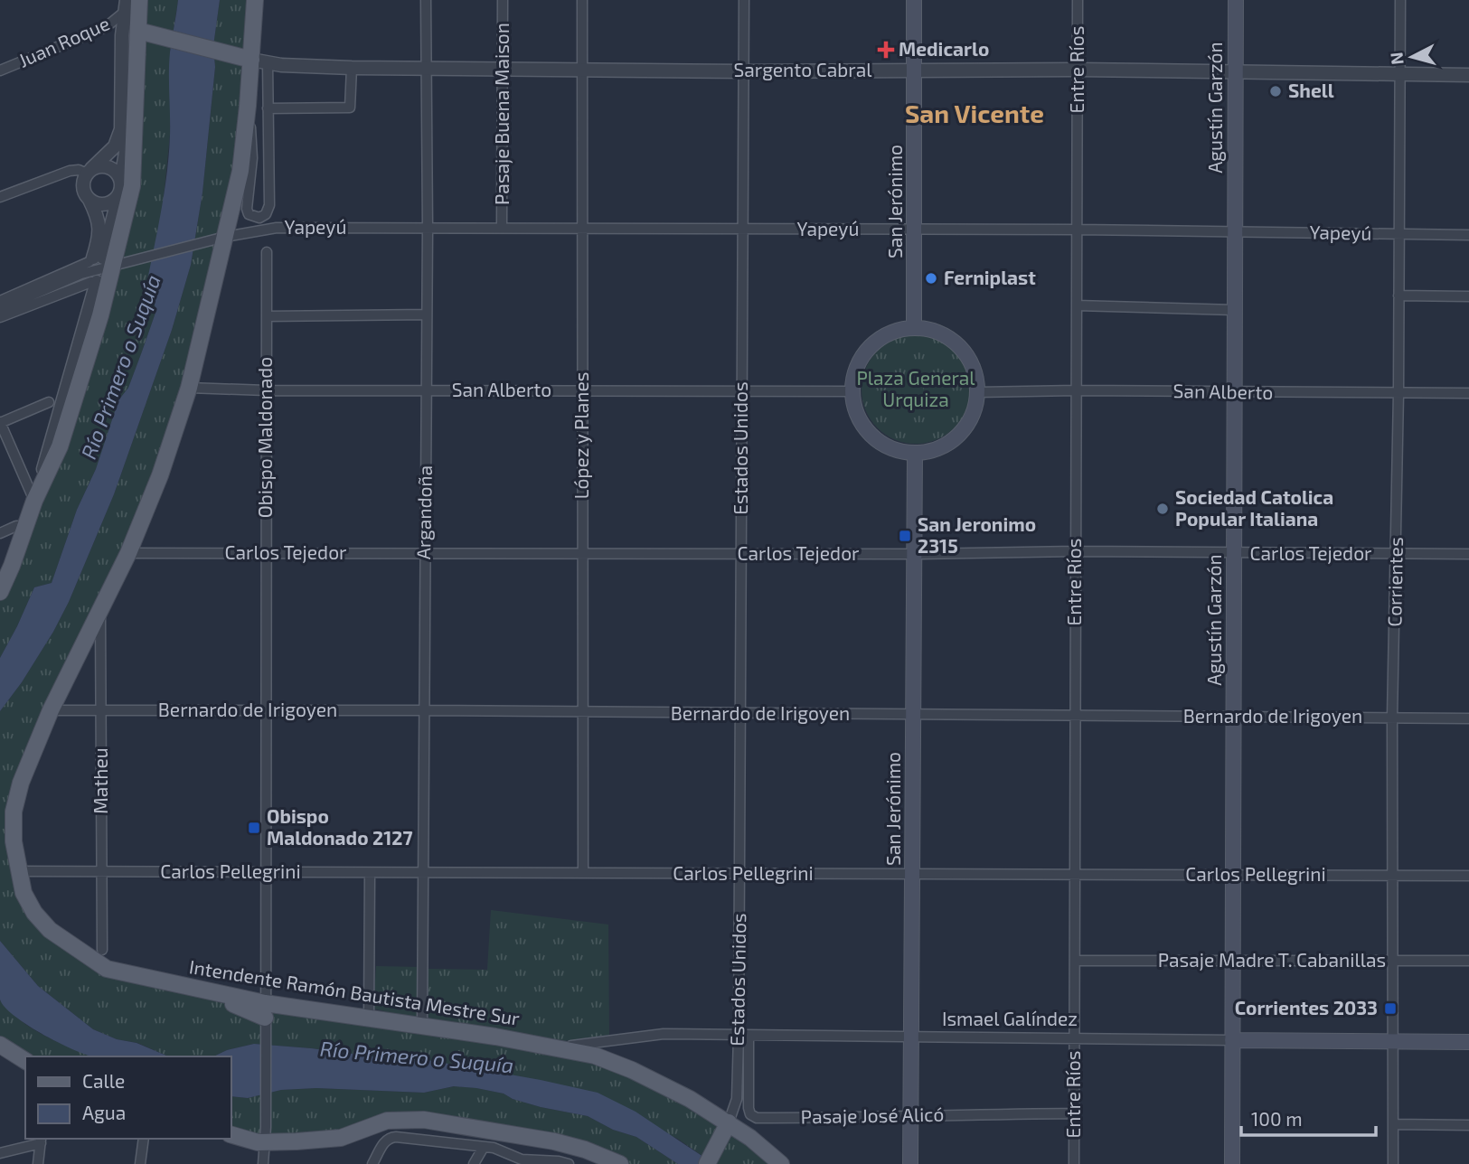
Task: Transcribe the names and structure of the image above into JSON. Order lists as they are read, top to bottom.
{
  "streets": {
    "main road": [
      "Agustín Garzón",
      "San Jerónimo",
      "Intendente Ramón Bautista Mestre Sur",
      "Ismael Galíndez"
    ],
    "street": [
      "Juan Roque",
      "Entre Ríos",
      "Sargento Cabral",
      "Pasaje Buena Maison",
      "Yapeyú",
      "San Alberto",
      "López y Planes",
      "Obispo Maldonado",
      "Estados Unidos",
      "Argandoña",
      "Carlos Tejedor",
      "Corrientes",
      "Bernardo de Irigoyen",
      "Matheu",
      "Carlos Pellegrini",
      "Pasaje Madre T. Cabanillas",
      "Pasaje José Alicó"
    ]
  },
  "crossings": [
    ["Entre Ríos", "Sargento Cabral"],
    ["Entre Ríos", "Yapeyú"],
    ["Entre Ríos", "San Alberto"],
    ["Entre Ríos", "Carlos Tejedor"],
    ["Entre Ríos", "Bernardo de Irigoyen"],
    ["Entre Ríos", "Carlos Pellegrini"],
    ["Entre Ríos", "Pasaje Madre T. Cabanillas"],
    ["Entre Ríos", "Ismael Galíndez"],
    ["Entre Ríos", "Pasaje José Alicó"],
    ["Sargento Cabral", "Agustín Garzón"],
    ["Sargento Cabral", "Pasaje Buena Maison"],
    ["Sargento Cabral", "San Jerónimo"],
    ["Sargento Cabral", "López y Planes"],
    ["Sargento Cabral", "Estados Unidos"],
    ["Sargento Cabral", "Argandoña"],
    ["Sargento Cabral", "Corrientes"],
    ["Sargento Cabral", "Intendente Ramón Bautista Mestre Sur"],
    ["Agustín Garzón", "Yapeyú"],
    ["Agustín Garzón", "San Alberto"],
    ["Agustín Garzón", "Carlos Tejedor"],
    ["Agustín Garzón", "Bernardo de Irigoyen"],
    ["Agustín Garzón", "Carlos Pellegrini"],
    ["Agustín Garzón", "Pasaje Madre T. Cabanillas"],
    ["Agustín Garzón", "Ismael Galíndez"],
    ["Pasaje Buena Maison", "Yapeyú"],
    ["San Jerónimo", "Yapeyú"],
    ["San Jerónimo", "San Alberto"],
    ["San Jerónimo", "Carlos Tejedor"],
    ["San Jerónimo", "Bernardo de Irigoyen"],
    ["San Jerónimo", "Carlos Pellegrini"],
    ["San Jerónimo", "Ismael Galíndez"],
    ["San Jerónimo", "Pasaje José Alicó"],
    ["Yapeyú", "López y Planes"],
    ["Yapeyú", "Estados Unidos"],
    ["Yapeyú", "Argandoña"],
    ["Yapeyú", "Corrientes"],
    ["Yapeyú", "Intendente Ramón Bautista Mestre Sur"],
    ["San Alberto", "López y Planes"],
    ["San Alberto", "Obispo Maldonado"],
    ["San Alberto", "Estados Unidos"],
    ["San Alberto", "Argandoña"],
    ["San Alberto", "Corrientes"],
    ["San Alberto", "Intendente Ramón Bautista Mestre Sur"],
    ["López y Planes", "Carlos Tejedor"],
    ["López y Planes", "Bernardo de Irigoyen"],
    ["López y Planes", "Carlos Pellegrini"],
    ["Obispo Maldonado", "Carlos Tejedor"],
    ["Obispo Maldonado", "Bernardo de Irigoyen"],
    ["Obispo Maldonado", "Carlos Pellegrini"],
    ["Obispo Maldonado", "Intendente Ramón Bautista Mestre Sur"],
    ["Estados Unidos", "Carlos Tejedor"],
    ["Estados Unidos", "Bernardo de Irigoyen"],
    ["Estados Unidos", "Carlos Pellegrini"],
    ["Estados Unidos", "Intendente Ramón Bautista Mestre Sur"],
    ["Estados Unidos", "Ismael Galíndez"],
    ["Estados Unidos", "Pasaje José Alicó"],
    ["Argandoña", "Carlos Tejedor"],
    ["Argandoña", "Bernardo de Irigoyen"],
    ["Argandoña", "Carlos Pellegrini"],
    ["Argandoña", "Intendente Ramón Bautista Mestre Sur"],
    ["Carlos Tejedor", "Corrientes"],
    ["Carlos Tejedor", "Intendente Ramón Bautista Mestre Sur"],
    ["Corrientes", "Bernardo de Irigoyen"],
    ["Corrientes", "Carlos Pellegrini"],
    ["Corrientes", "Pasaje Madre T. Cabanillas"],
    ["Corrientes", "Ismael Galíndez"],
    ["Bernardo de Irigoyen", "Matheu"],
    ["Bernardo de Irigoyen", "Intendente Ramón Bautista Mestre Sur"],
    ["Matheu", "Carlos Pellegrini"],
    ["Matheu", "Intendente Ramón Bautista Mestre Sur"],
    ["Carlos Pellegrini", "Intendente Ramón Bautista Mestre Sur"],
    ["Intendente Ramón Bautista Mestre Sur", "Ismael Galíndez"],
    ["Ismael Galíndez", "Pasaje José Alicó"]
  ],
  "districts": ["San Vicente"],
  "water": ["Río Primero o Suquía"],
  "parks": ["Plaza General Urquiza"],
  "places": {
    "health": ["Medicarlo"],
    "other": ["Shell", "Ferniplast", "Sociedad Catolica Popular Italiana"],
    "transit": ["San Jeronimo 2315", "Obispo Maldonado 2127", "Corrientes 2033"]
  },
  "legend": ["Calle", "Agua"],
  "scale_bar": "100 m",
  "north": "left"
}
